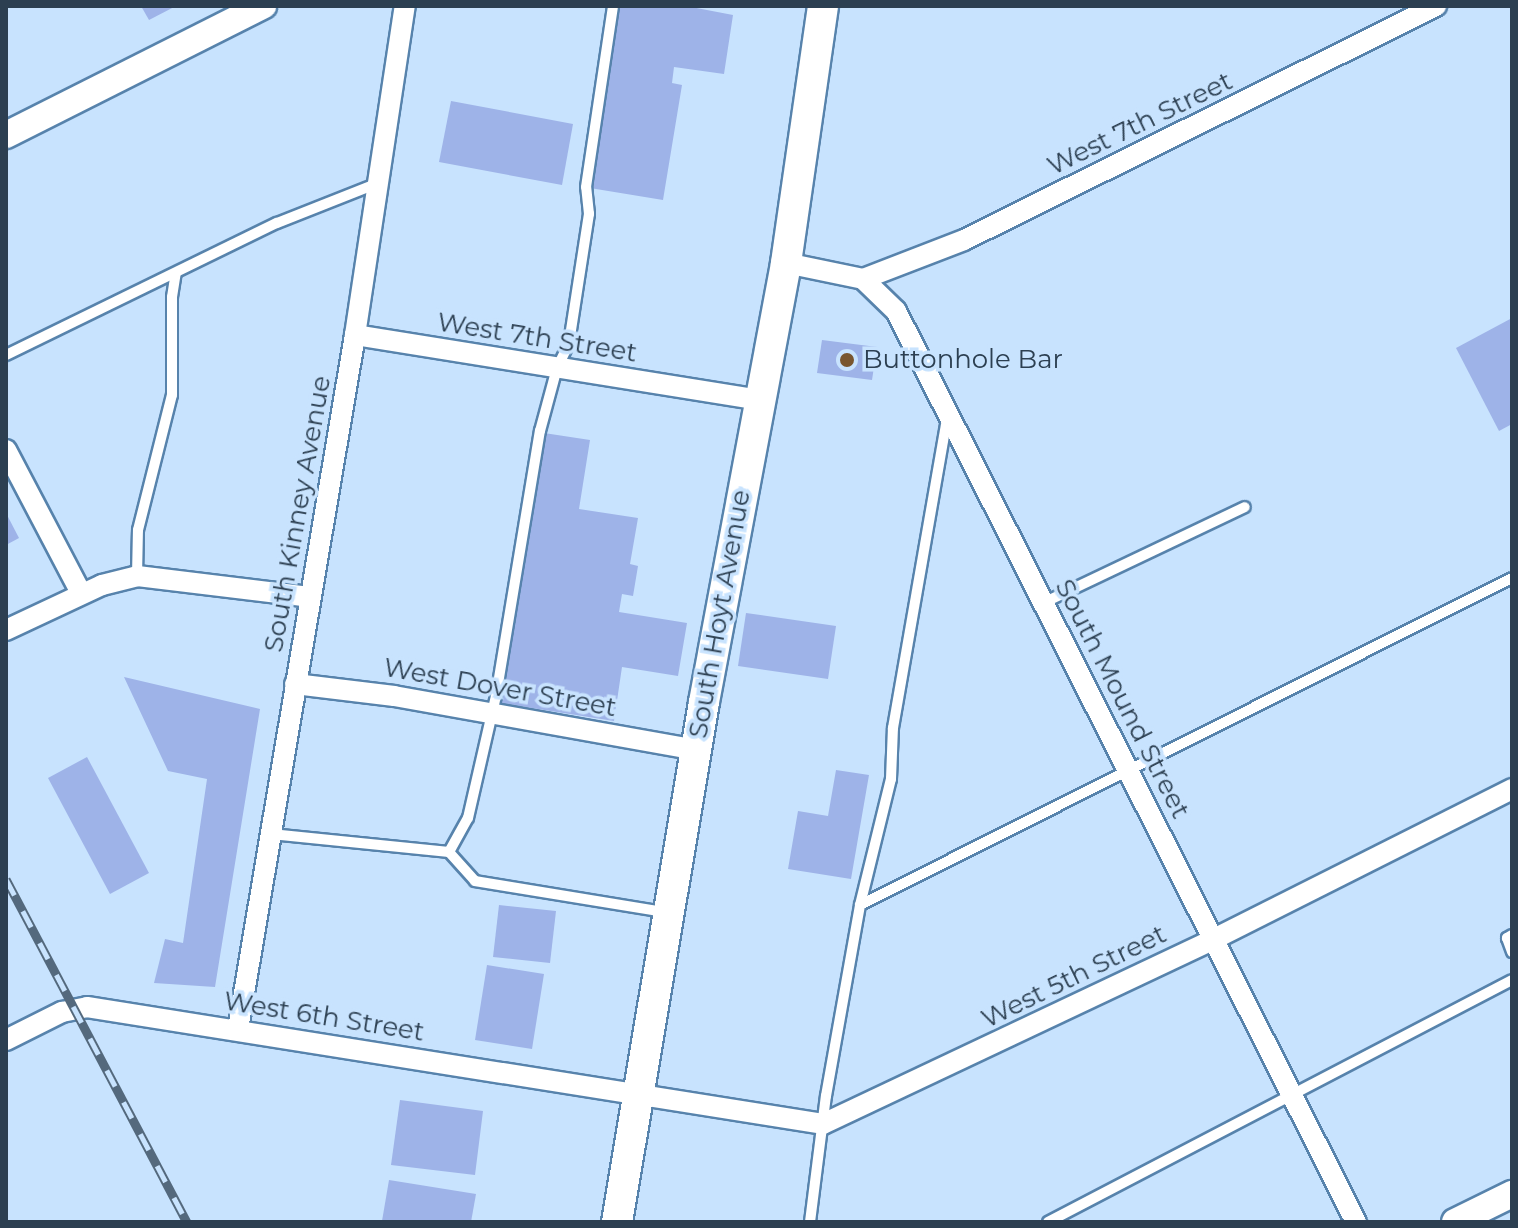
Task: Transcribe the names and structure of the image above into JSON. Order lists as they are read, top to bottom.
{
  "streets": {
    "main road": ["South Hoyt Avenue"],
    "street": [
      "West 7th Street",
      "South Kinney Avenue",
      "West Dover Street",
      "South Mound Street",
      "West 5th Street",
      "West 6th Street"
    ]
  },
  "crossings": [
    ["West 7th Street", "South Kinney Avenue"],
    ["West 7th Street", "South Hoyt Avenue"],
    ["West 7th Street", "South Mound Street"],
    ["South Kinney Avenue", "West Dover Street"],
    ["South Kinney Avenue", "West 6th Street"],
    ["South Hoyt Avenue", "West Dover Street"],
    ["South Hoyt Avenue", "West 6th Street"],
    ["South Mound Street", "West 5th Street"]
  ],
  "places": ["Buttonhole Bar"]
}
